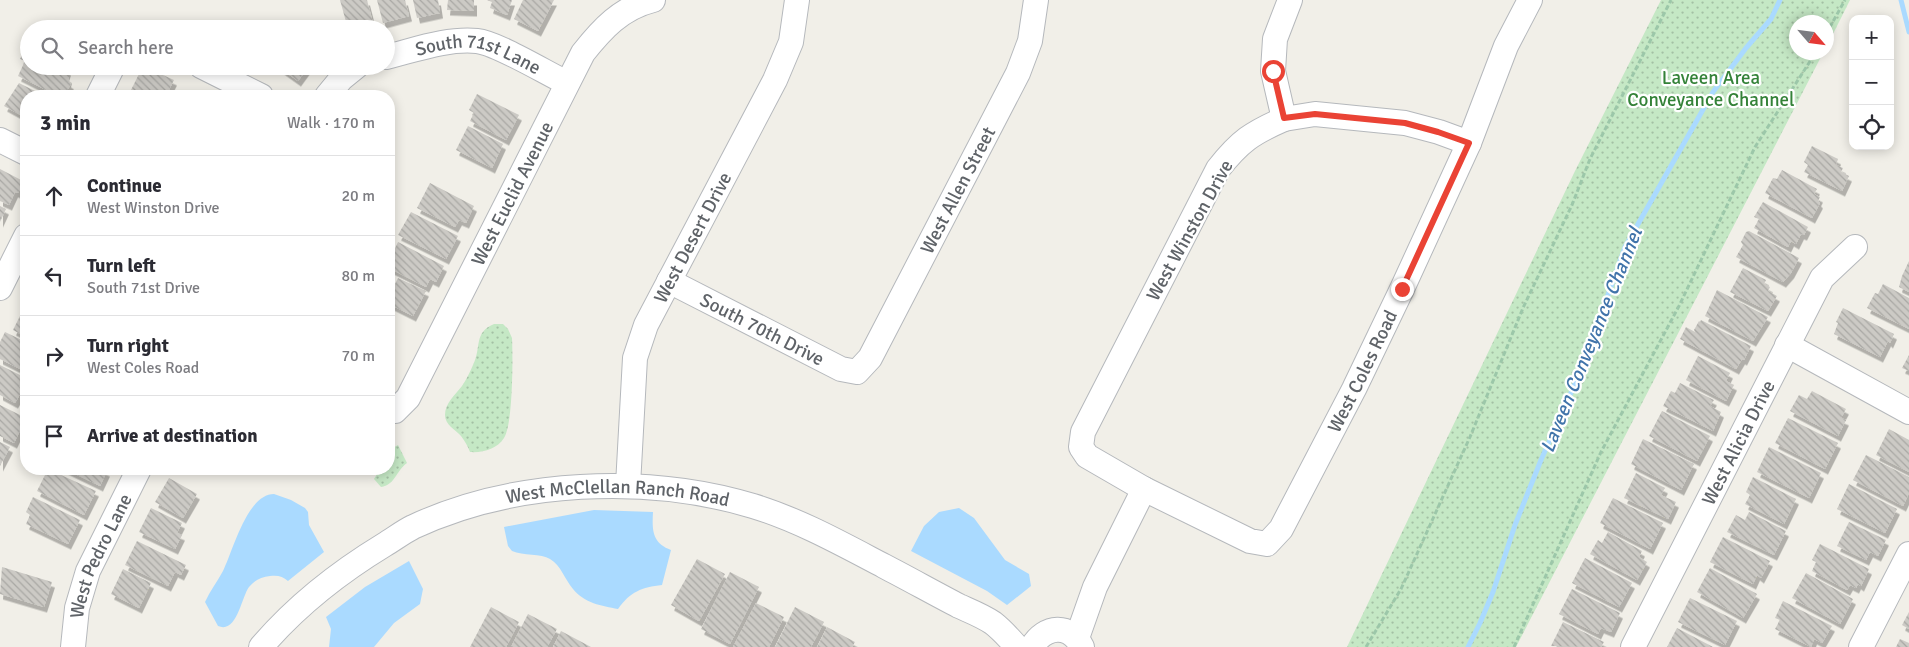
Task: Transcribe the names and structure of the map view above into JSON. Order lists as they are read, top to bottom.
{
  "streets": {
    "street": [
      "South 71st Lane",
      "West Allen Street",
      "West Euclid Avenue",
      "West Winston Drive",
      "West Desert Drive",
      "South 70th Drive",
      "West Coles Road",
      "West Alicia Drive",
      "West McClellan Ranch Road",
      "West Pedro Lane"
    ]
  },
  "crossings": [
    ["South 71st Lane", "West Euclid Avenue"],
    ["West Allen Street", "South 70th Drive"],
    ["West Winston Drive", "West Coles Road"],
    ["West Desert Drive", "South 70th Drive"],
    ["West Desert Drive", "West McClellan Ranch Road"]
  ],
  "water": ["Laveen Conveyance Channel"],
  "parks": ["Laveen Area Conveyance Channel"],
  "north": "bottom right",
  "page": {
    "map_buttons": ["+", "−"],
    "search": "Search here",
    "heading": ["3 min", "Walk · 170 m"],
    "list": [
      ["Continue", "West Winston Drive", "20 m"],
      ["Turn left", "South 71st Drive", "80 m"],
      ["Turn right", "West Coles Road", "70 m"],
      "Arrive at destination"
    ]
  }
}
